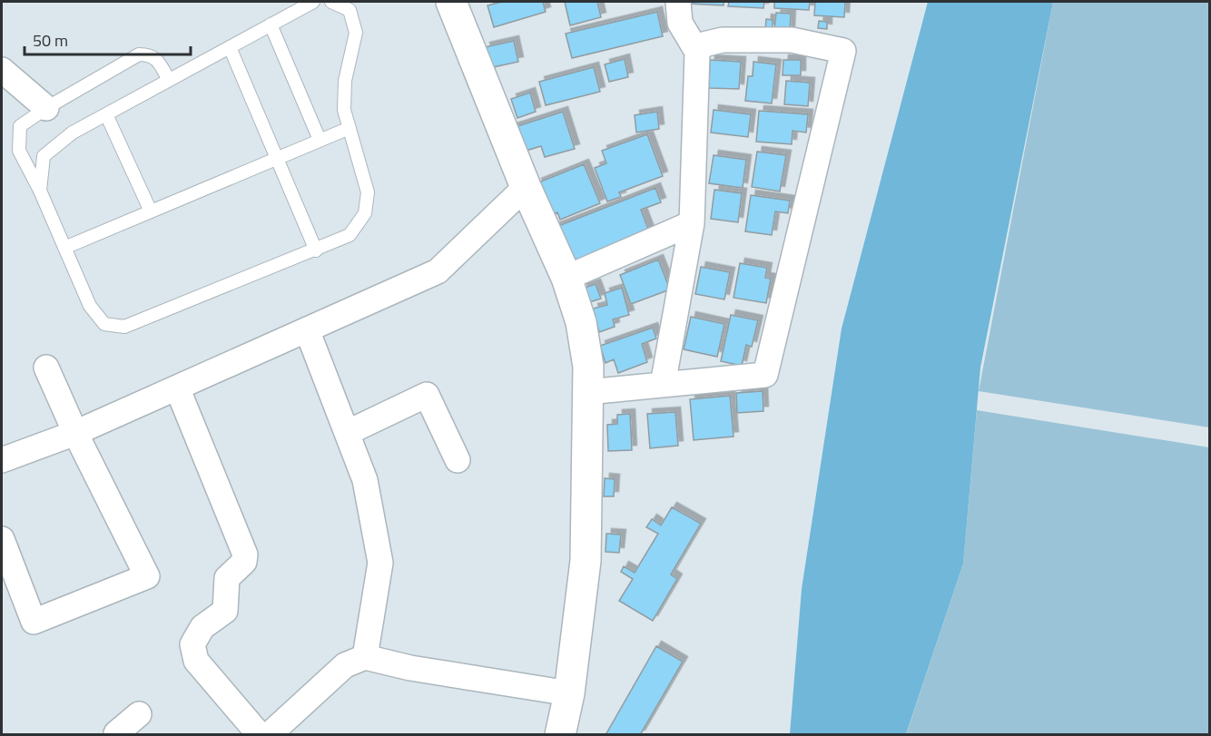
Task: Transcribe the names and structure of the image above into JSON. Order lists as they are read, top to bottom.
{
  "scale_bar": "50 m"
}
